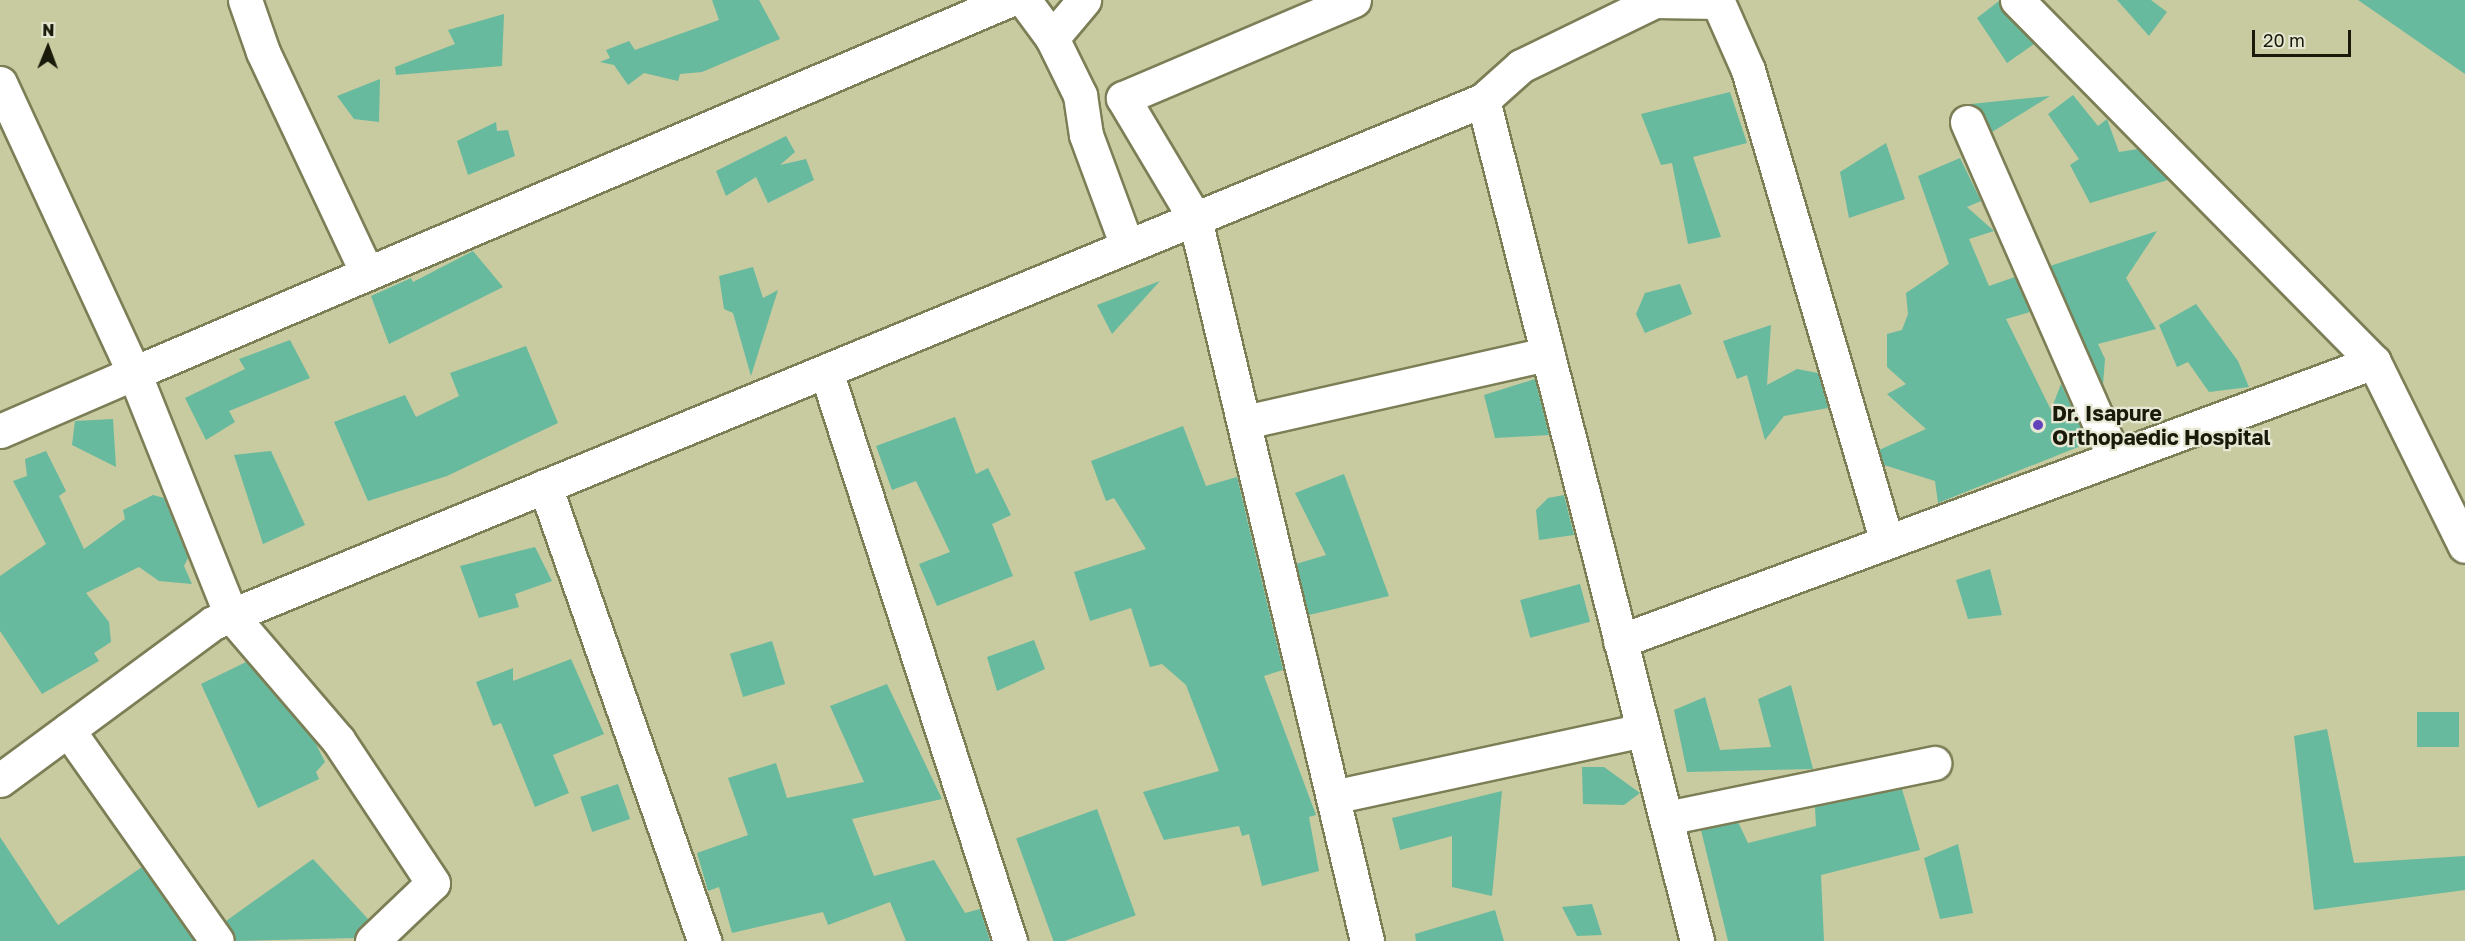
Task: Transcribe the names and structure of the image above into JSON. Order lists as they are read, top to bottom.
{
  "places": ["Dr. Isapure Orthopaedic Hospital"],
  "scale_bar": "20 m",
  "north": "top"
}
